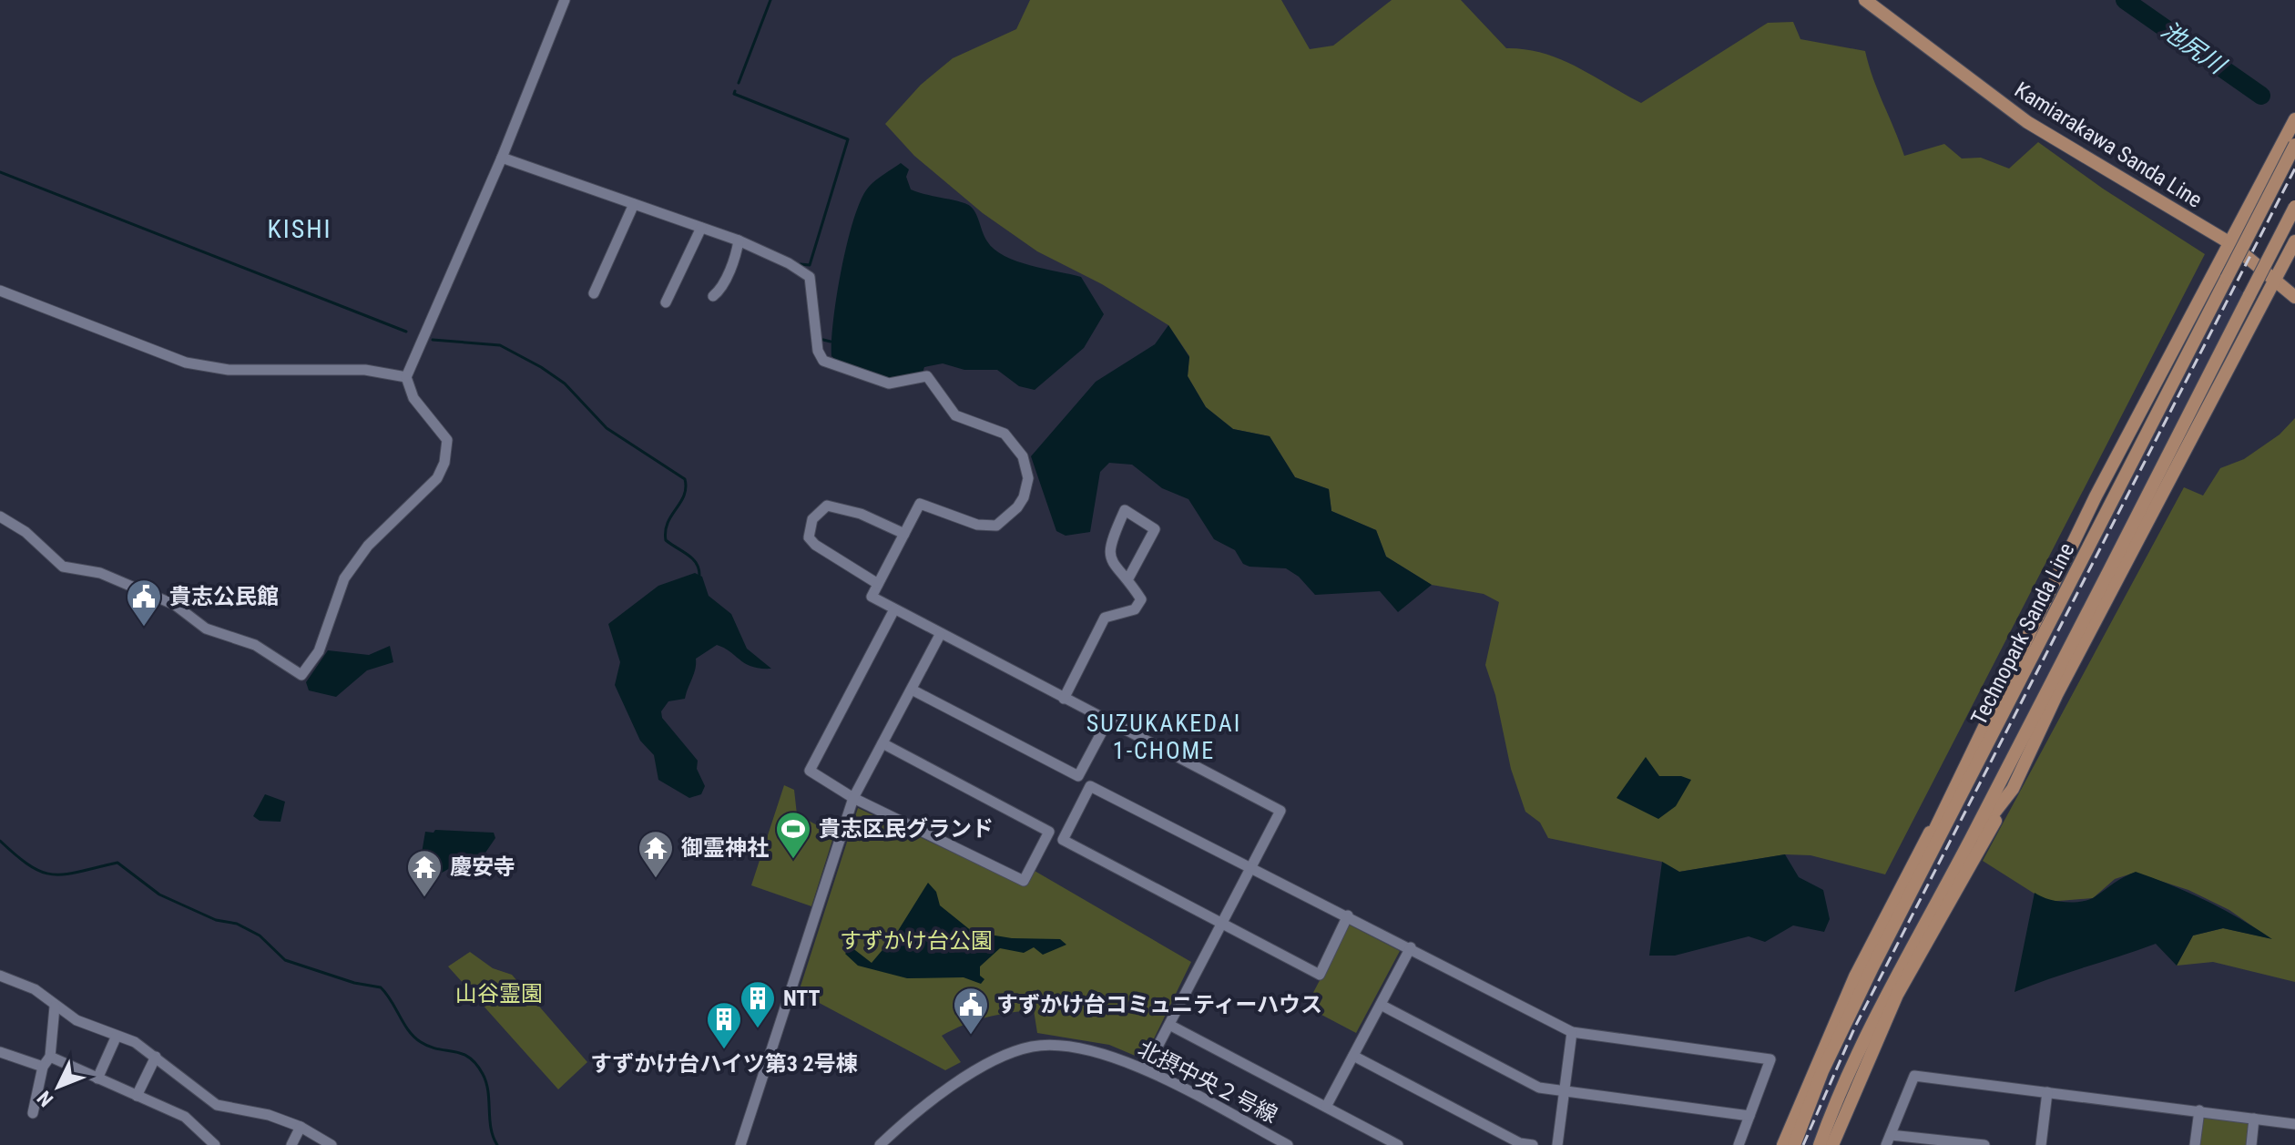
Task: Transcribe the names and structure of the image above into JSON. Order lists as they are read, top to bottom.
{
  "streets": {
    "main road": ["Kamiarakawa Sanda Line", "Technopark Sanda Line"],
    "street": ["北摂中央２号線"]
  },
  "districts": ["KISHI", "SUZUKAKEDAI 1-CHOME"],
  "water": ["池尻川"],
  "parks": ["すずかけ台公園", "山谷霊園"],
  "places": {
    "public building": ["貴志公民館", "すずかけ台コミュニティーハウス"],
    "sports": ["貴志区民グランド"],
    "temple": ["御霊神社", "慶安寺"],
    "building": ["NTT", "すずかけ台ハイツ第3 2号棟"]
  },
  "north": "bottom left"
}
